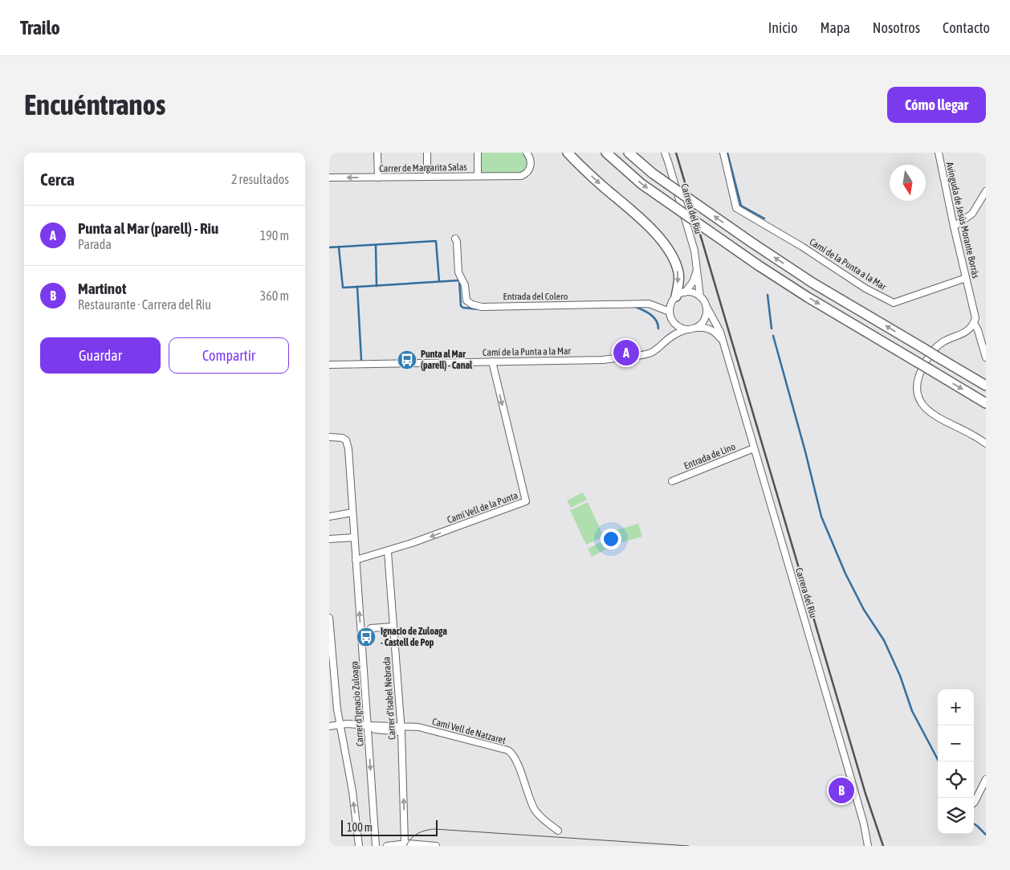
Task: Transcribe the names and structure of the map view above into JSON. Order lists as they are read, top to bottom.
{
  "streets": {
    "street": [
      "Carrer de Margarita Salas",
      "Carrera del Riu",
      "Avinguda de Jesús Morante Borràs",
      "Camí de la Punta a la Mar",
      "Entrada del Colero",
      "Entrada de Lino",
      "Camí Vell de la Punta",
      "Carrer d'Isabel Nebrada",
      "Carrer d'Ignacio Zuloaga",
      "Camí Vell de Natzaret"
    ]
  },
  "crossings": [
    ["Carrera del Riu", "Camí de la Punta a la Mar"],
    ["Carrera del Riu", "Entrada del Colero"],
    ["Carrera del Riu", "Entrada de Lino"],
    ["Avinguda de Jesús Morante Borràs", "Camí de la Punta a la Mar"],
    ["Camí de la Punta a la Mar", "Entrada del Colero"],
    ["Camí de la Punta a la Mar", "Camí Vell de la Punta"],
    ["Camí Vell de la Punta", "Carrer d'Isabel Nebrada"],
    ["Camí Vell de la Punta", "Carrer d'Ignacio Zuloaga"],
    ["Carrer d'Isabel Nebrada", "Camí Vell de Natzaret"]
  ],
  "places": {
    "bus stop": ["Punta al Mar (parell) - Canal", "Ignacio de Zuloaga - Castell de Pop"]
  },
  "scale_bar": "100 m",
  "north": "bottom",
  "page": {
    "header": "Trailo",
    "nav": [
      "Inicio",
      "Mapa",
      "Nosotros",
      "Contacto"
    ],
    "buttons": [
      "Cómo llegar",
      ["Guardar", "Compartir"]
    ],
    "title": "Encuéntranos",
    "heading": ["Cerca", "2 resultados"],
    "list": [
      {
        "mark": "A",
        "name": "Punta al Mar (parell) - Riu",
        "note": "Parada",
        "value": "190 m"
      },
      {
        "mark": "B",
        "name": "Martinot",
        "note": "Restaurante · Carrera del Riu",
        "value": "360 m"
      }
    ],
    "pins": ["A", "B"],
    "map_buttons": ["+", "−"],
    "scale": "100 m"
  }
}
